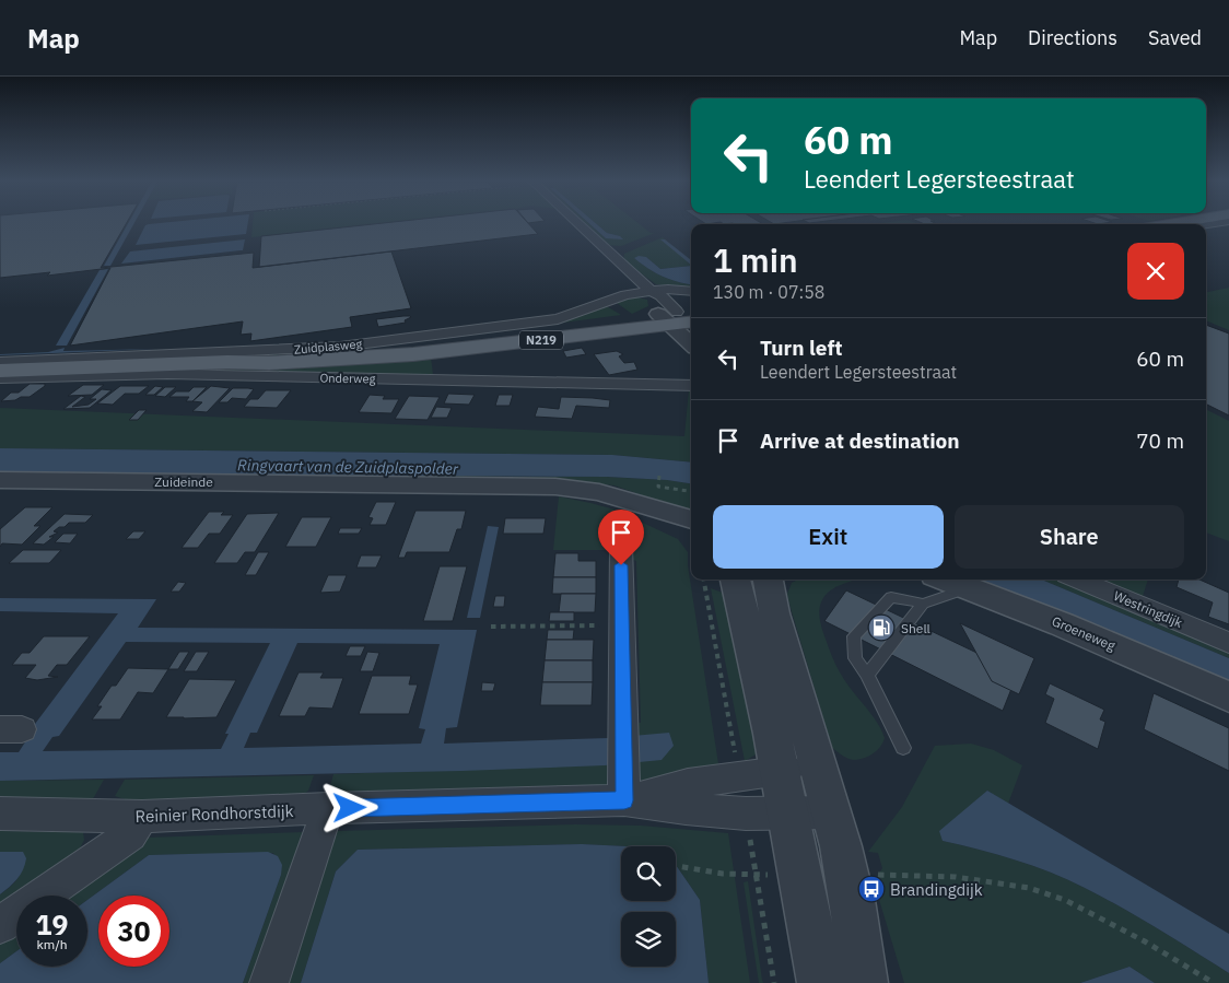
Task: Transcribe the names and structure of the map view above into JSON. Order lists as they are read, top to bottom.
{
  "streets": {
    "main road": ["N219", "Zuidplasweg"],
    "street": [
      "Onderweg",
      "Zuideinde",
      "Westringdijk",
      "Groeneweg",
      "Reinier Rondhorstdijk"
    ]
  },
  "water": ["Ringvaart van de Zuidplaspolder"],
  "places": {
    "fuel station": ["Shell"],
    "bus stop": ["Brandingdijk"]
  },
  "page": {
    "header": "Map",
    "nav": ["Map", "Directions", "Saved"],
    "turn": ["60 m", "Leendert Legersteestraat"],
    "heading": ["1 min", "130 m · 07:58"],
    "list": [
      {
        "name": "Turn left",
        "note": "Leendert Legersteestraat",
        "value": "60 m"
      },
      {
        "name": "Arrive at destination",
        "value": "70 m"
      }
    ],
    "buttons": ["Exit", "Share"],
    "speed": "19 km/h",
    "limit": "30"
  }
}
